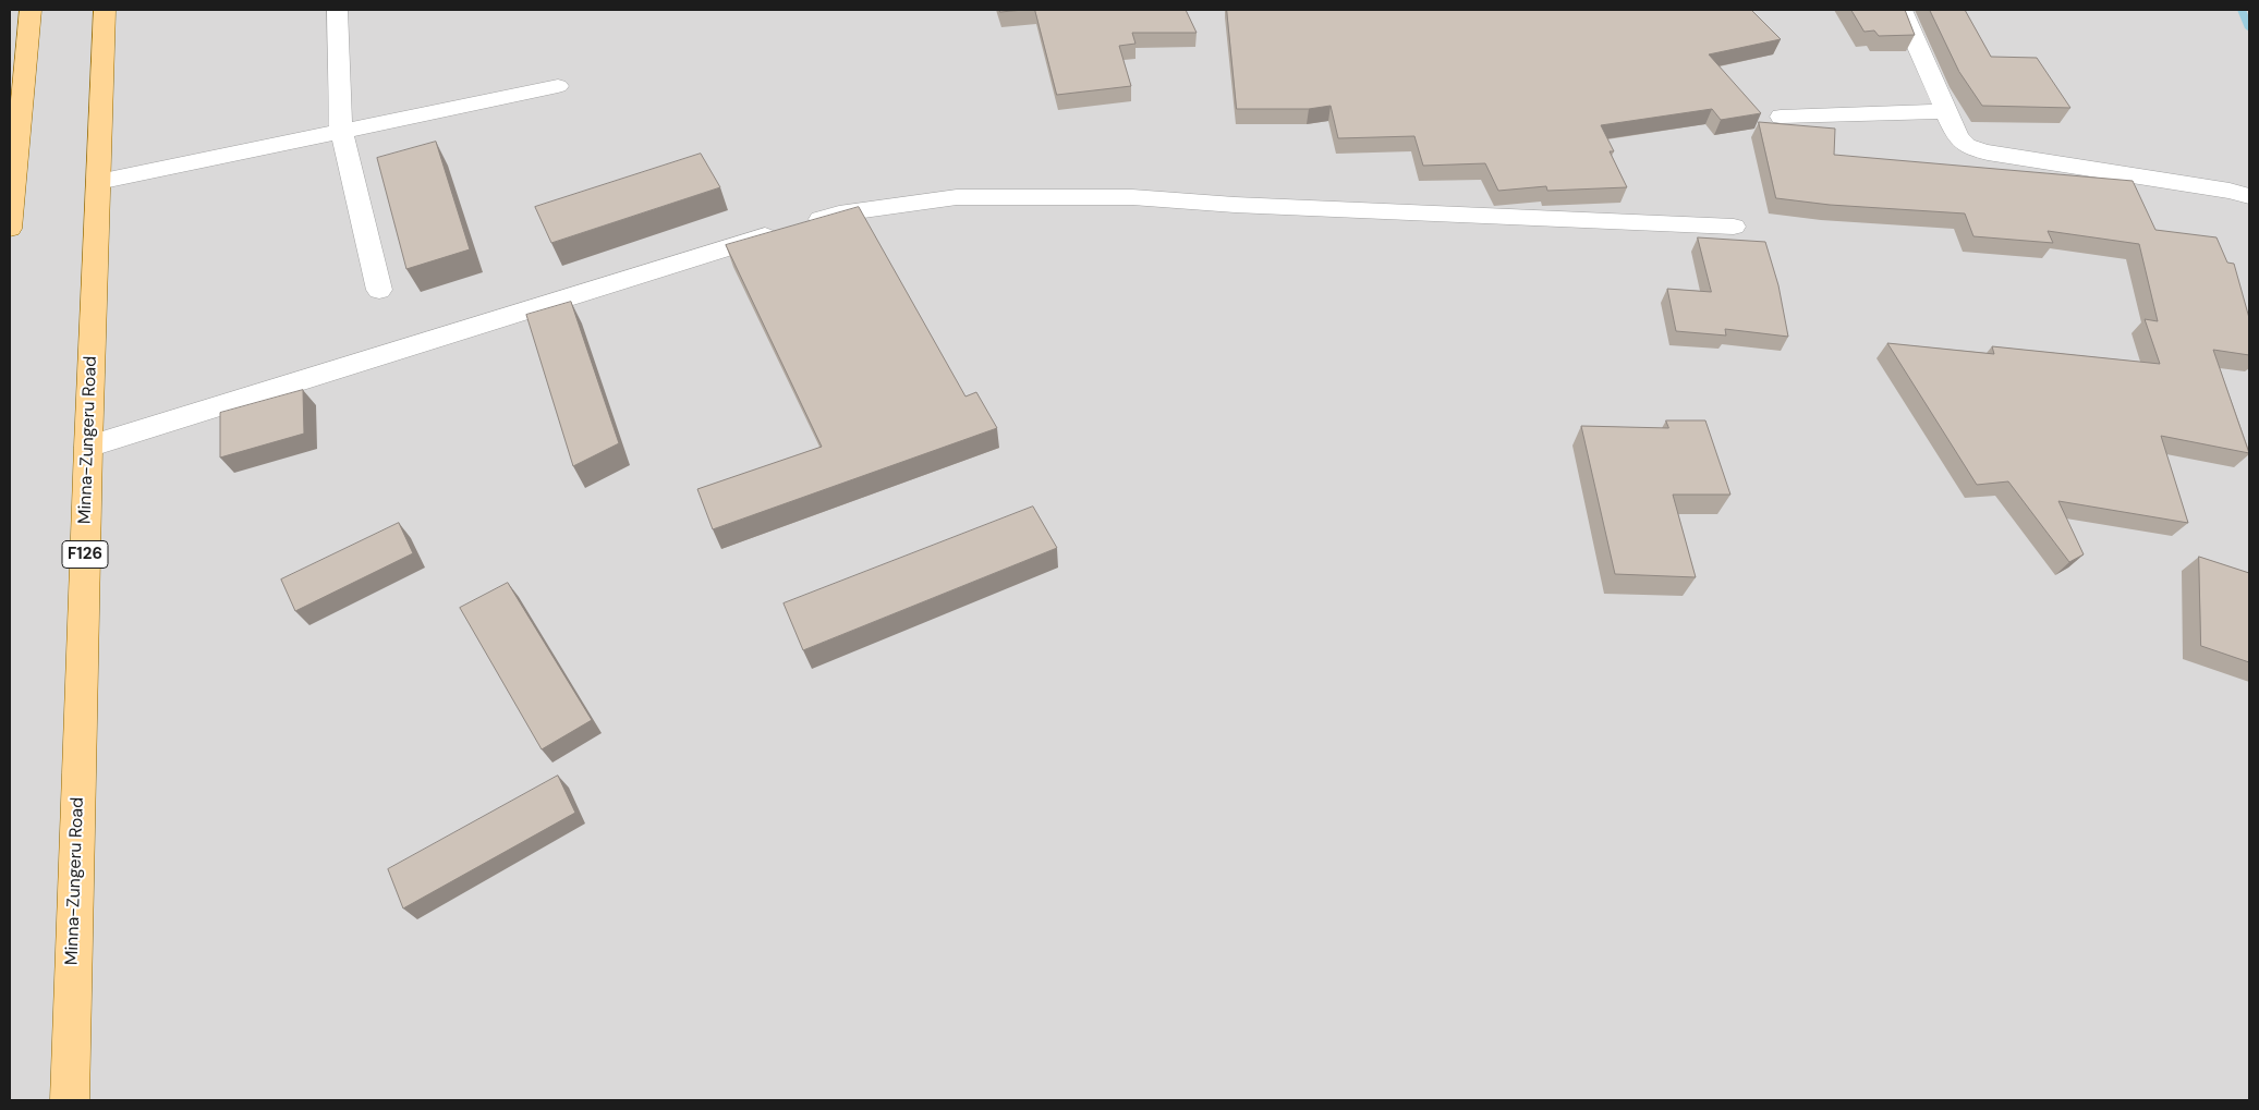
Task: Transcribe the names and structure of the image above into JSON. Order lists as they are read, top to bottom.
{
  "streets": {
    "main road": ["Minna-Zungeru Road", "F126"]
  }
}
